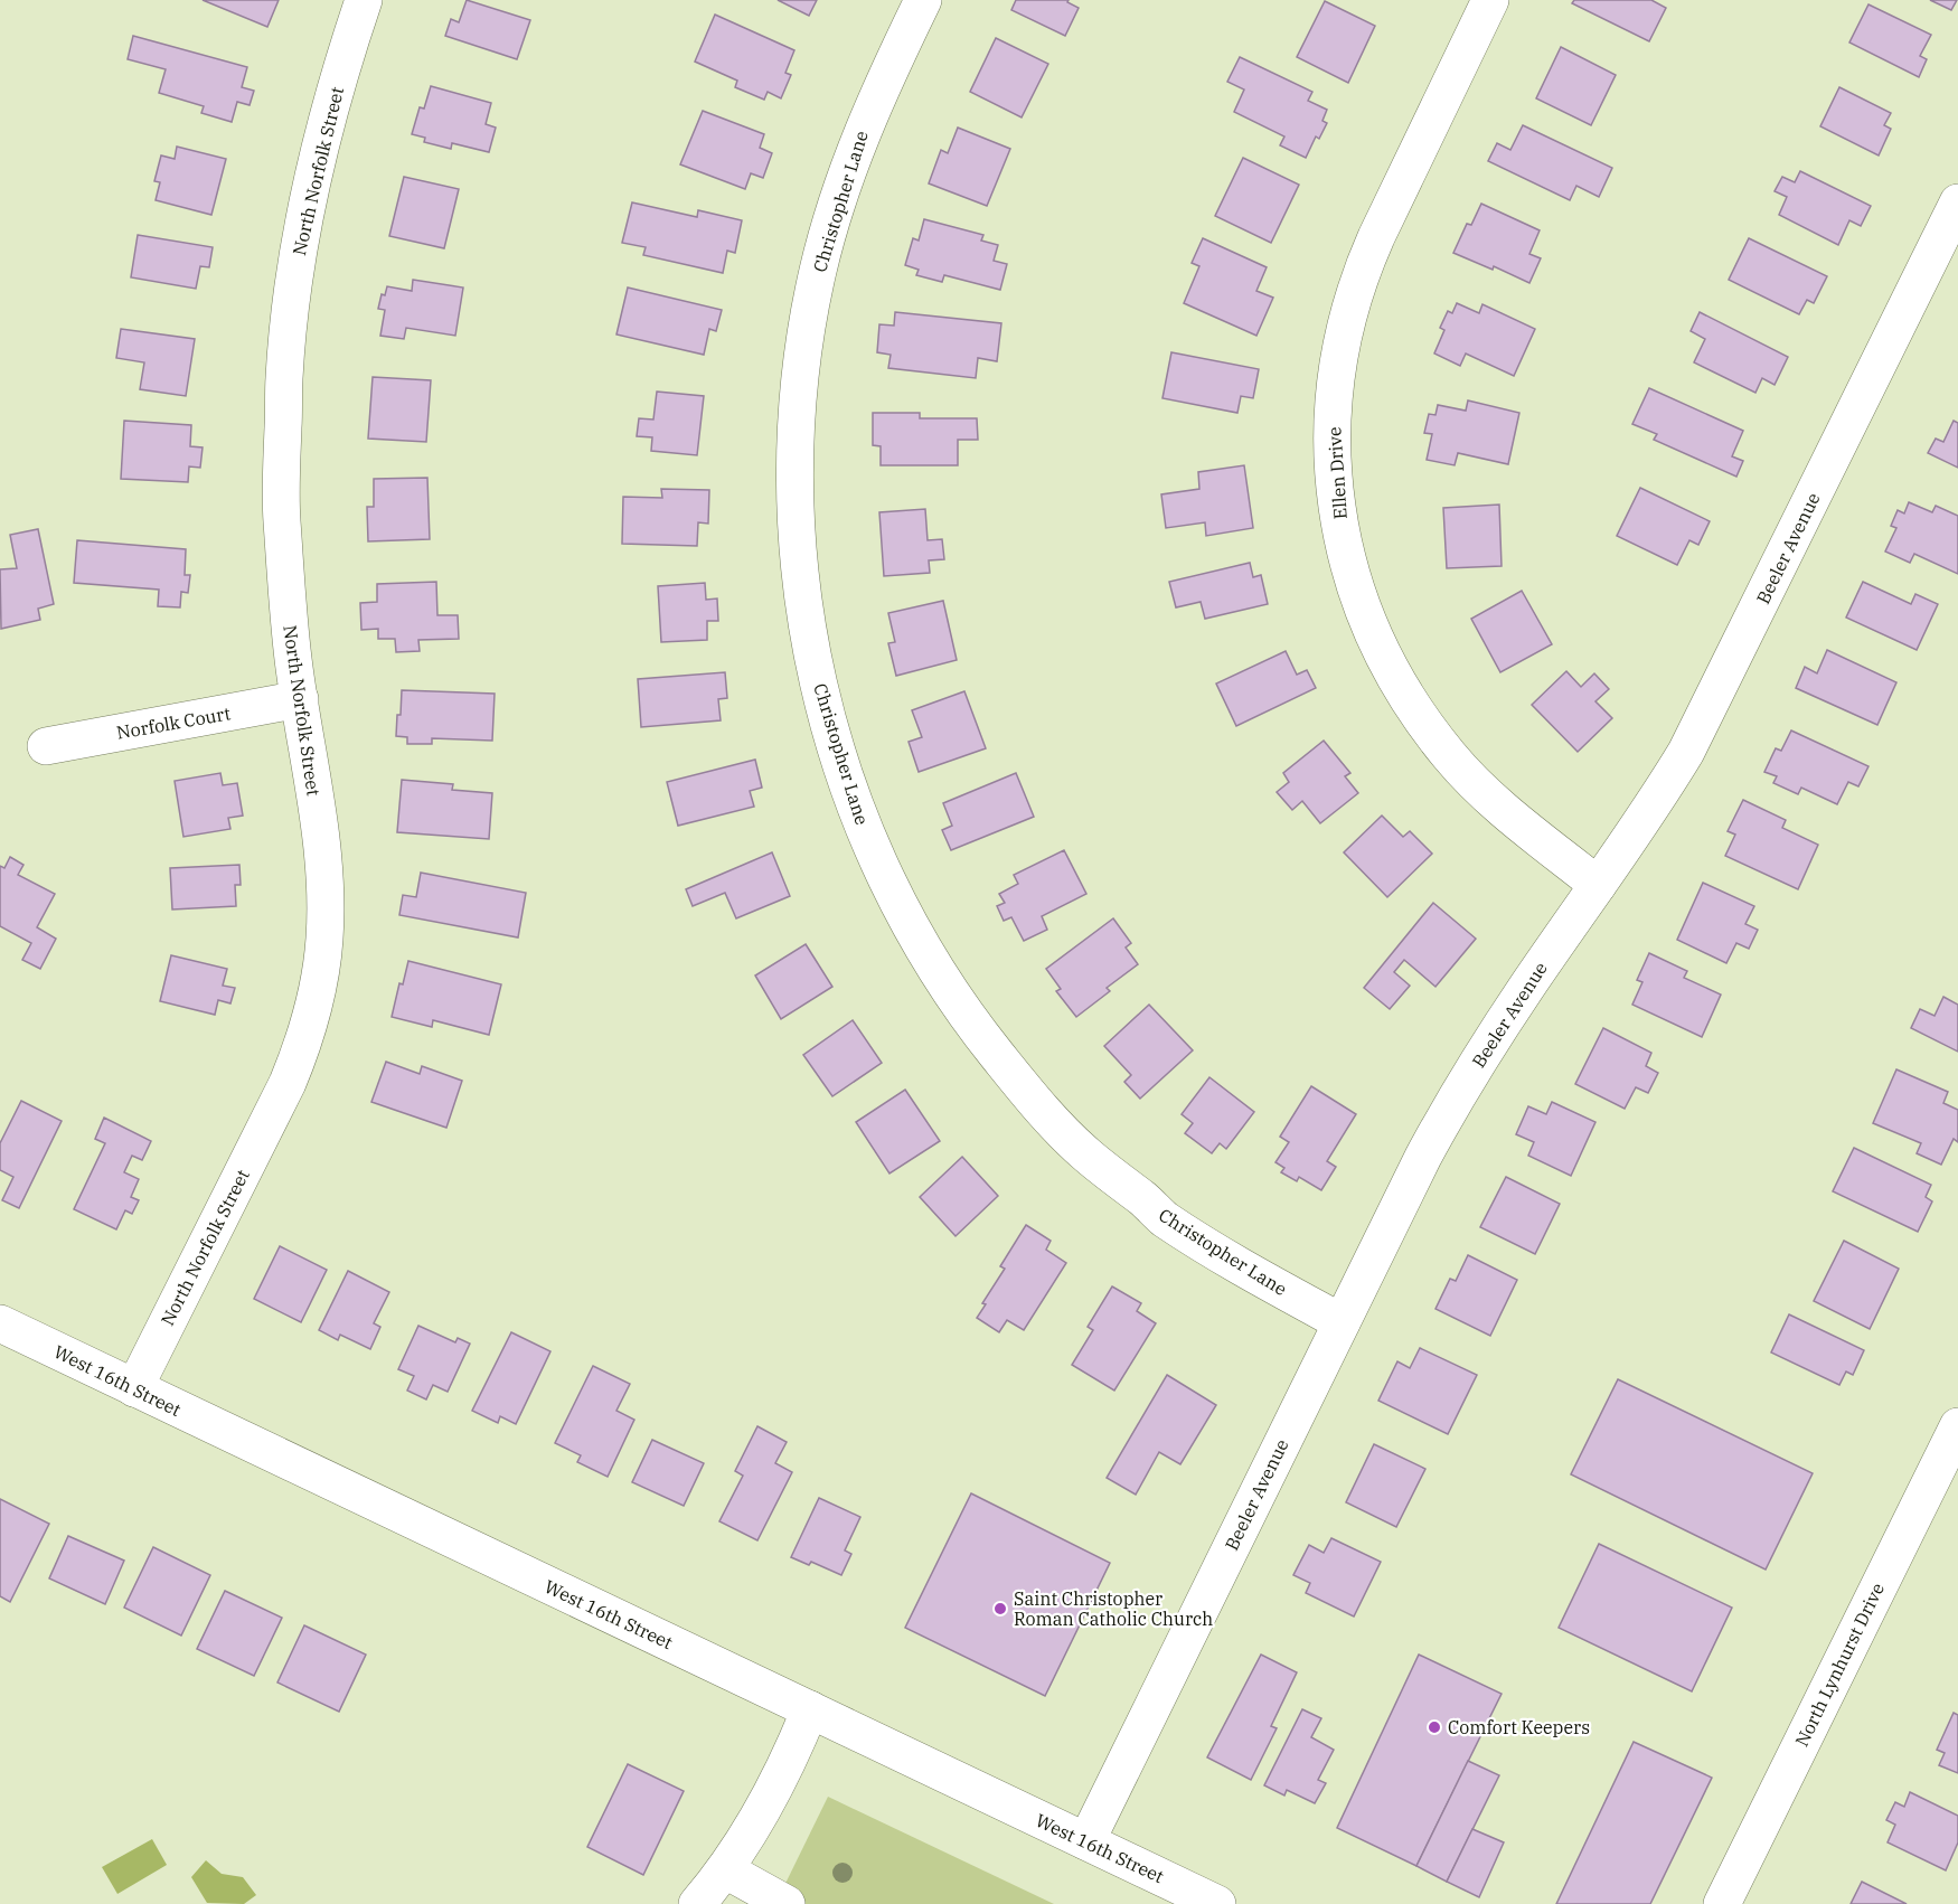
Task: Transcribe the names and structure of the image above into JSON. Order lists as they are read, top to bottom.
{
  "streets": {
    "street": [
      "North Norfolk Street",
      "Christopher Lane",
      "Ellen Drive",
      "Beeler Avenue",
      "Norfolk Court",
      "West 16th Street",
      "North Lynhurst Drive"
    ]
  },
  "crossings": [
    ["North Norfolk Street", "Norfolk Court"],
    ["North Norfolk Street", "West 16th Street"],
    ["Christopher Lane", "Beeler Avenue"],
    ["Ellen Drive", "Beeler Avenue"],
    ["Beeler Avenue", "West 16th Street"]
  ],
  "places": ["Saint Christopher Roman Catholic Church", "Comfort Keepers"]
}
